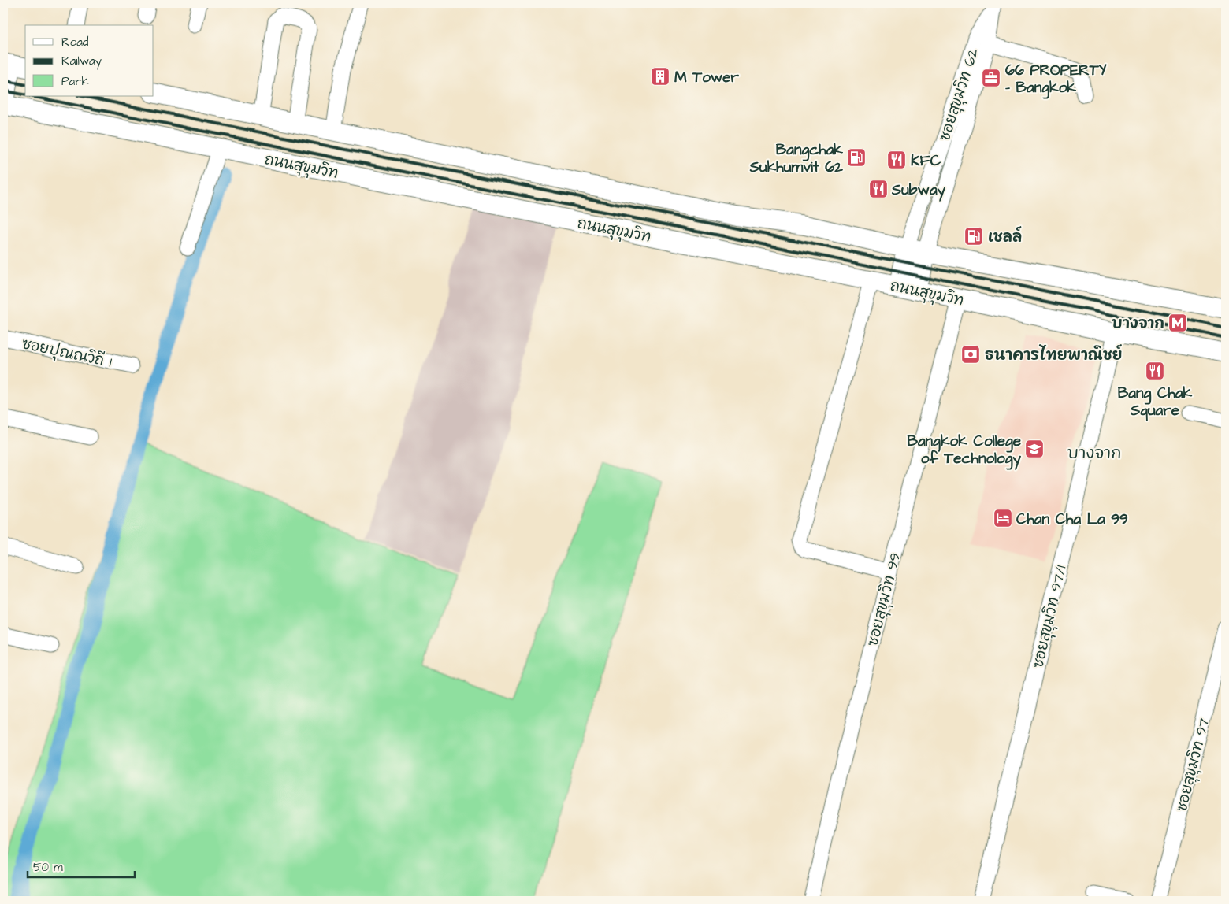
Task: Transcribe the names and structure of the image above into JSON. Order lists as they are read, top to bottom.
{
  "streets": {
    "main road": ["ถนนสุขุมวิท"],
    "street": [
      "ซอยสุขุมวิท 62",
      "ซอยปุณณวิถี 1",
      "ซอยสุขุมวิท 99",
      "ซอยสุขุมวิท 97/1",
      "ซอยสุขุมวิท 97"
    ]
  },
  "crossings": [
    ["ถนนสุขุมวิท", "ซอยสุขุมวิท 99"],
    ["ถนนสุขุมวิท", "ซอยสุขุมวิท 97/1"]
  ],
  "districts": ["บางจาก"],
  "places": {
    "building": ["M Tower"],
    "office": ["66 PROPERTY - Bangkok"],
    "fuel station": ["Bangchak Sukhumvit 62", "เชลล์"],
    "restaurant": ["KFC", "Subway", "Bang Chak Square"],
    "metro station": ["บางจาก"],
    "bank": ["ธนาคารไทยพาณิชย์"],
    "school or university": ["Bangkok College of Technology"],
    "hotel": ["Chan Cha La 99"]
  },
  "legend": ["Road", "Railway", "Park"],
  "scale_bar": "50 m"
}
